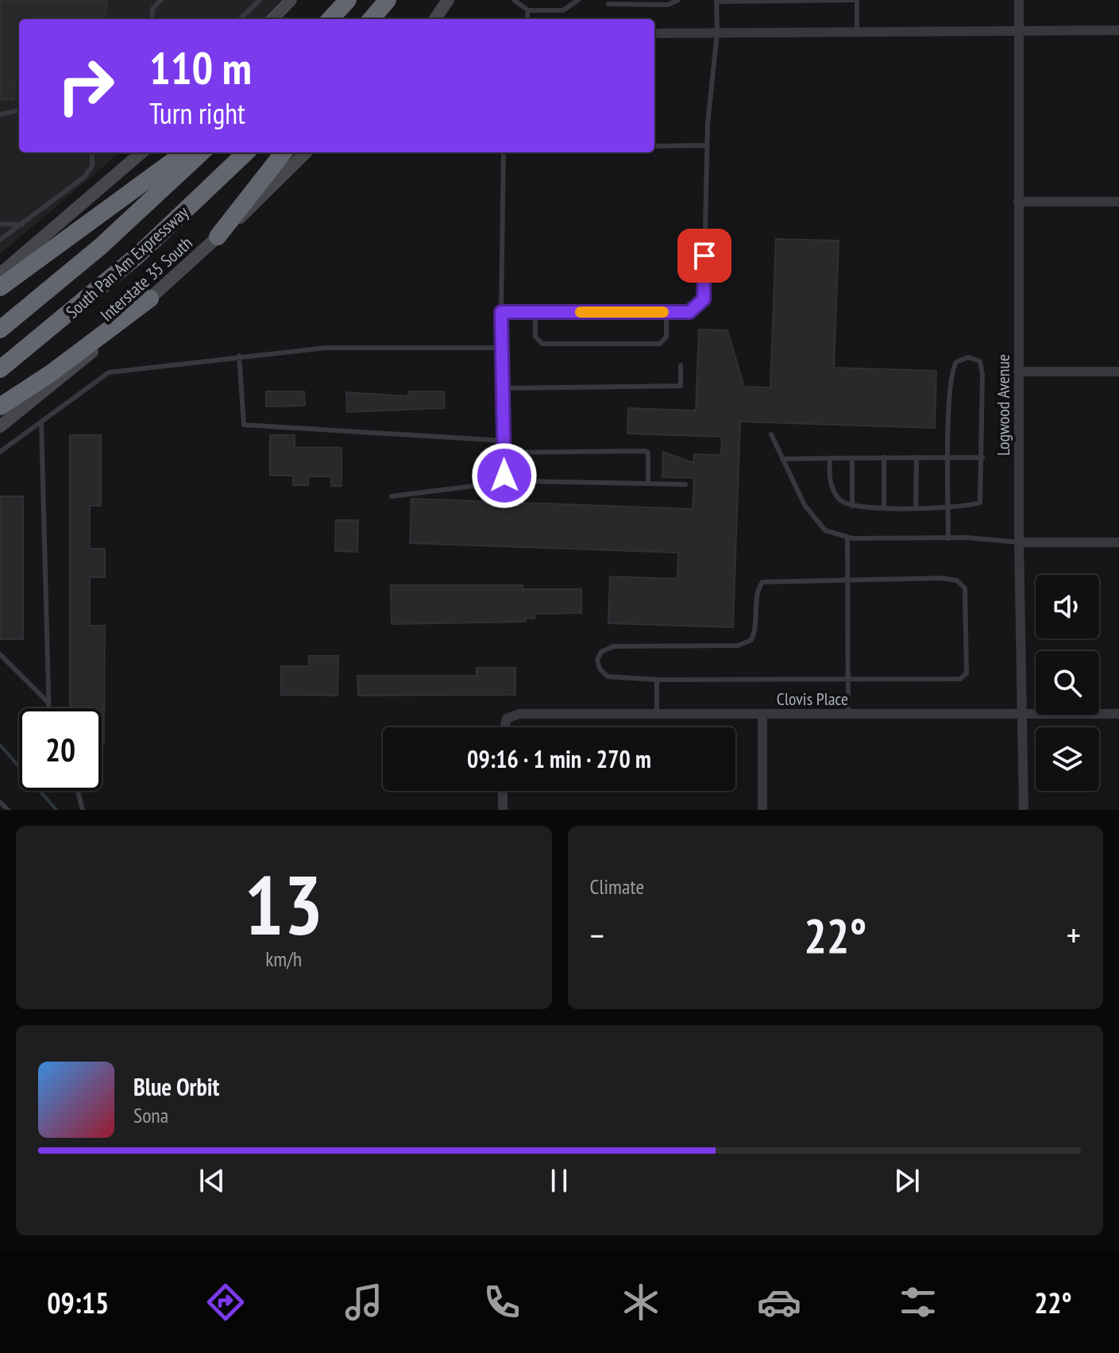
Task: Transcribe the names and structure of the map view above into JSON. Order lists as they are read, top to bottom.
{
  "streets": {
    "highway": ["South Pan Am Expressway"],
    "main road": ["Interstate 35 South"],
    "street": ["Logwood Avenue", "Clovis Place"]
  },
  "crossings": [
    ["Logwood Avenue", "Clovis Place"]
  ],
  "page": {
    "turn": ["110 m", "Turn right"],
    "limit": "20",
    "trip": "09:16 · 1 min · 270 m",
    "tile": [
      ["13", "km/h"],
      "Climate"
    ],
    "heat": ["−", "22°", "+"],
    "song": ["Blue Orbit", "Sona"],
    "tabs": ["09:15", "22°"]
  }
}
